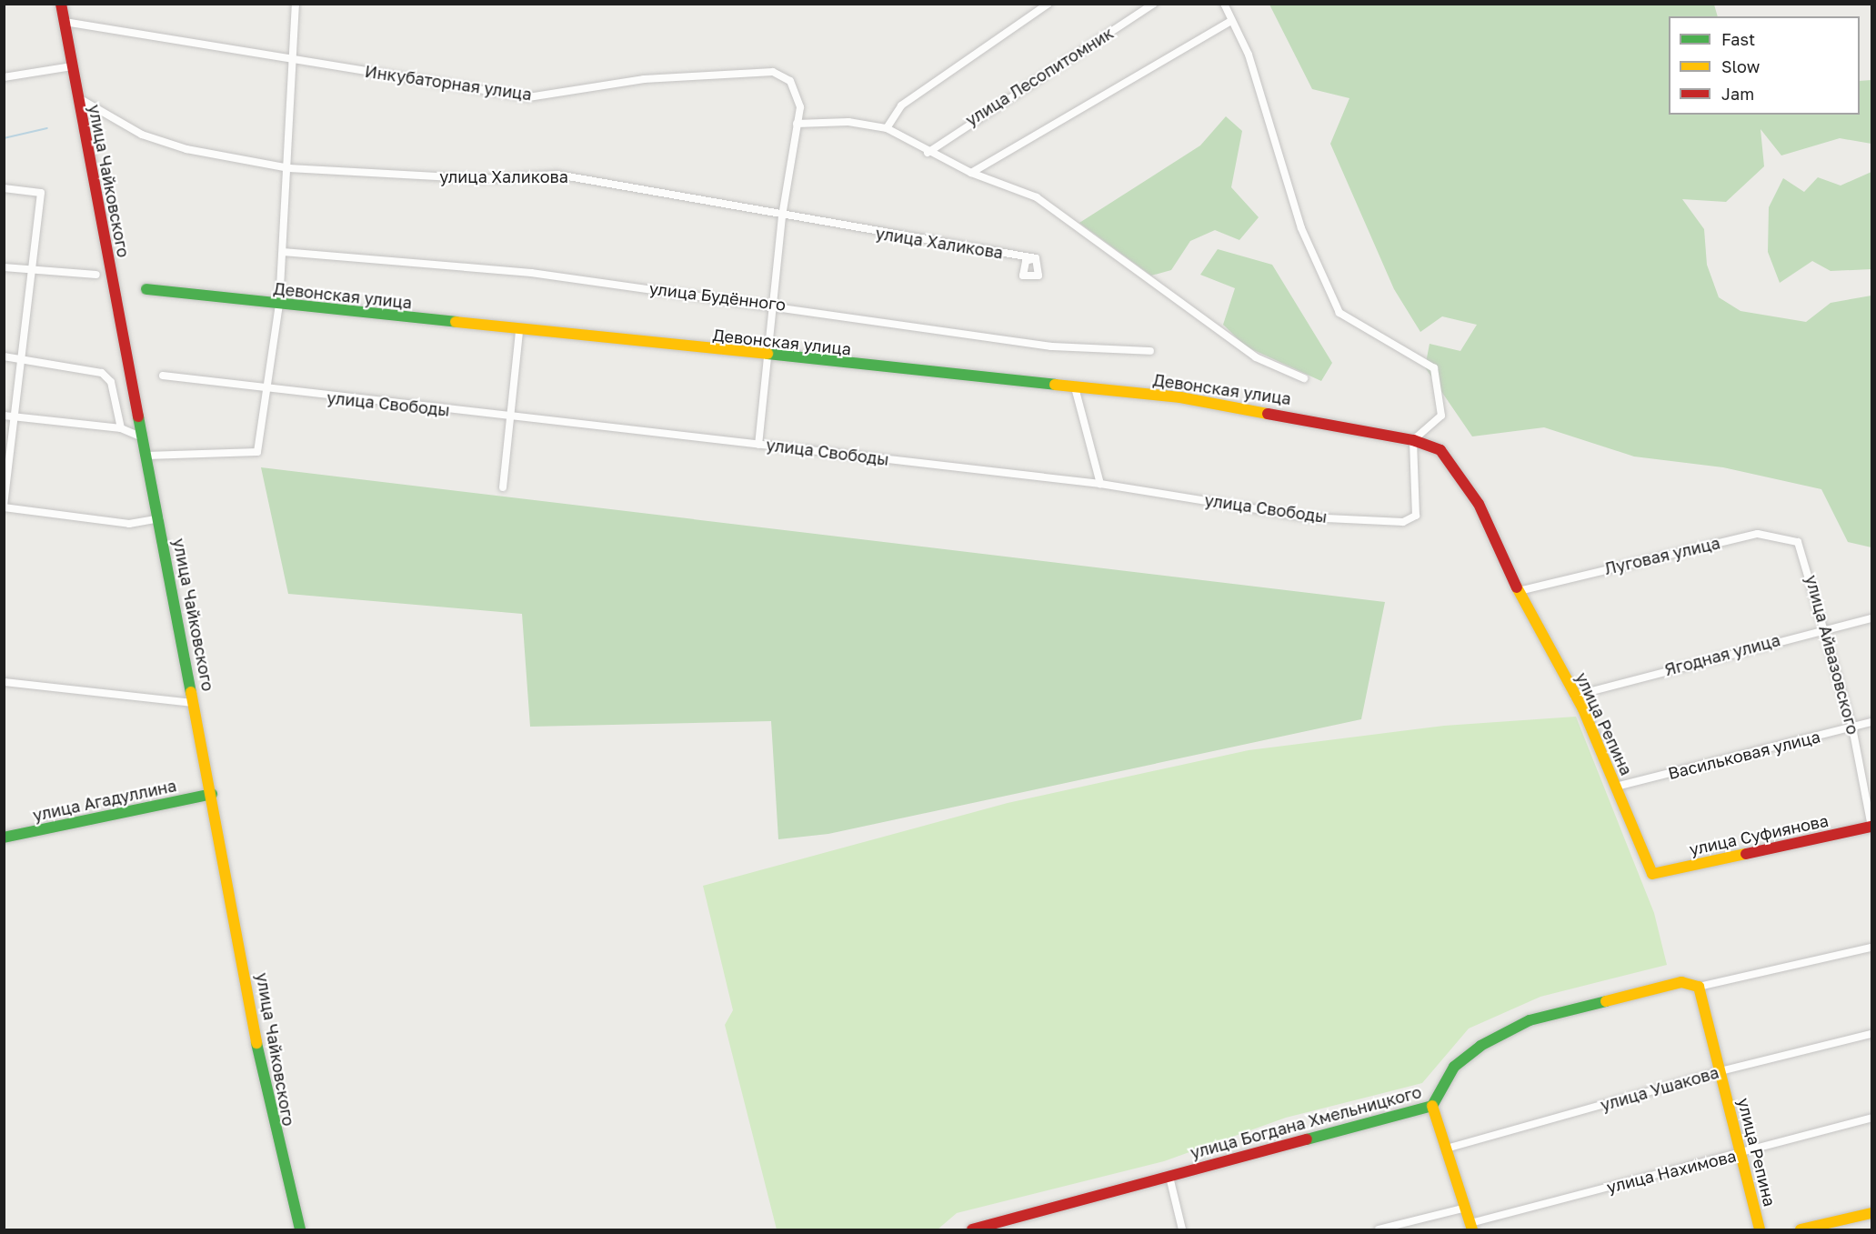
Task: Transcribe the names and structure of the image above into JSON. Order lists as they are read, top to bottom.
{
  "streets": {
    "street": [
      "улица Лесопитомник",
      "Инкубаторная улица",
      "улица Халикова",
      "улица Чайковского",
      "Девонская улица",
      "улица Будённого",
      "улица Свободы",
      "Луговая улица",
      "Ягодная улица",
      "улица Айвазовского",
      "улица Репина",
      "Васильковая улица",
      "улица Агадуллина",
      "улица Суфиянова",
      "улица Ушакова",
      "улица Богдана Хмельницкого",
      "улица Нахимова"
    ]
  },
  "crossings": [
    ["Инкубаторная улица", "улица Халикова"],
    ["Инкубаторная улица", "улица Чайковского"],
    ["Инкубаторная улица", "Девонская улица"],
    ["Инкубаторная улица", "улица Будённого"],
    ["Инкубаторная улица", "улица Свободы"],
    ["улица Халикова", "улица Чайковского"],
    ["улица Чайковского", "улица Агадуллина"],
    ["Девонская улица", "улица Свободы"],
    ["Девонская улица", "Луговая улица"],
    ["Девонская улица", "улица Репина"],
    ["Луговая улица", "улица Айвазовского"],
    ["Луговая улица", "улица Репина"],
    ["Ягодная улица", "улица Айвазовского"],
    ["Ягодная улица", "улица Репина"],
    ["улица Айвазовского", "Васильковая улица"],
    ["улица Айвазовского", "улица Суфиянова"],
    ["улица Репина", "Васильковая улица"],
    ["улица Репина", "улица Суфиянова"],
    ["улица Репина", "улица Ушакова"],
    ["улица Репина", "улица Богдана Хмельницкого"],
    ["улица Репина", "улица Нахимова"]
  ],
  "legend": ["Fast", "Slow", "Jam"]
}
